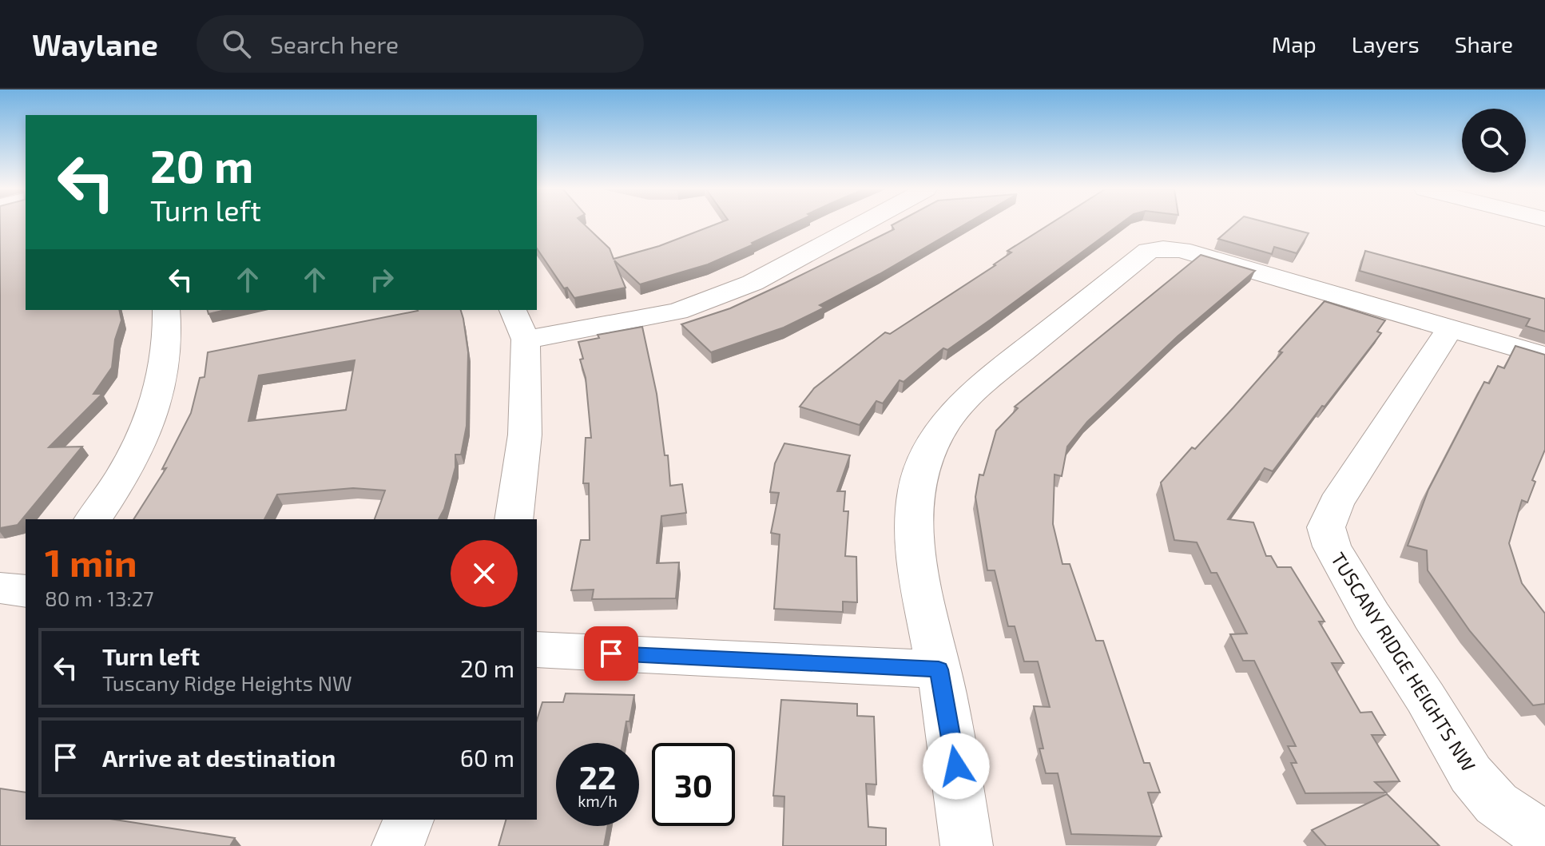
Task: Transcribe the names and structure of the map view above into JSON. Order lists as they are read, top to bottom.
{
  "streets": {
    "street": ["TUSCANY RIDGE HEIGHTS NW"]
  },
  "page": {
    "header": "Waylane",
    "search": "Search here",
    "nav": ["Map", "Layers", "Share"],
    "turn": ["20 m", "Turn left"],
    "heading": ["1 min", "80 m · 13:27"],
    "list": [
      {
        "name": "Turn left",
        "note": "Tuscany Ridge Heights NW",
        "value": "20 m"
      },
      {
        "name": "Arrive at destination",
        "value": "60 m"
      }
    ],
    "speed": "22 km/h",
    "limit": "30"
  }
}
